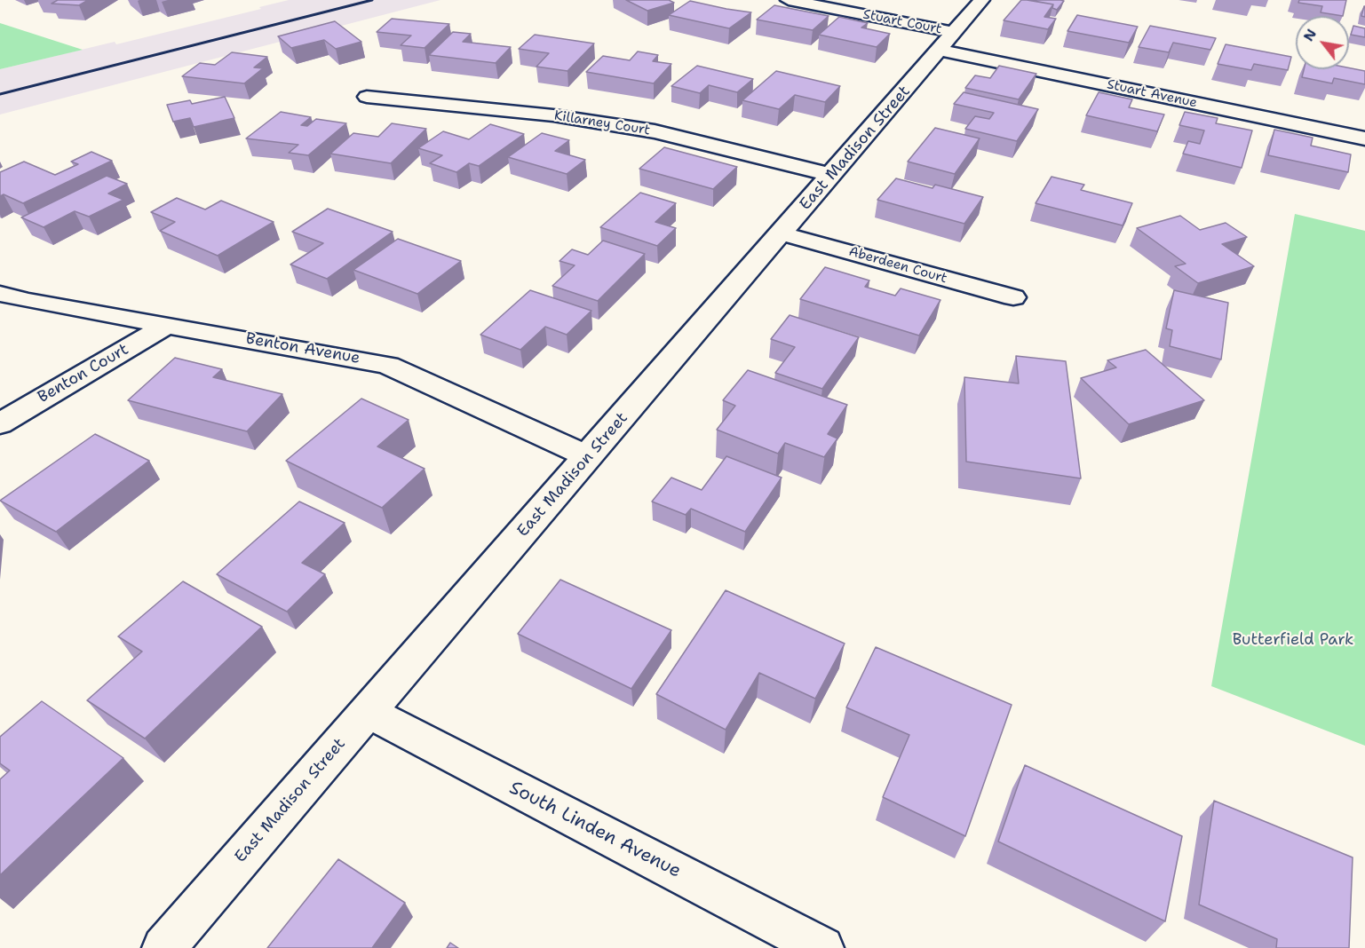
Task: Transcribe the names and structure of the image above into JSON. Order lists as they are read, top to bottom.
{
  "streets": {
    "street": [
      "Stuart Court",
      "Stuart Avenue",
      "Killarney Court",
      "East Madison Street",
      "Aberdeen Court",
      "Benton Avenue",
      "Benton Court",
      "South Linden Avenue"
    ]
  },
  "crossings": [
    ["Stuart Court", "Stuart Avenue"],
    ["Stuart Court", "East Madison Street"],
    ["Stuart Avenue", "East Madison Street"],
    ["Killarney Court", "East Madison Street"],
    ["East Madison Street", "Aberdeen Court"],
    ["East Madison Street", "Benton Avenue"],
    ["East Madison Street", "South Linden Avenue"],
    ["Benton Avenue", "Benton Court"]
  ],
  "parks": ["Butterfield Park"],
  "north": "top left"
}
